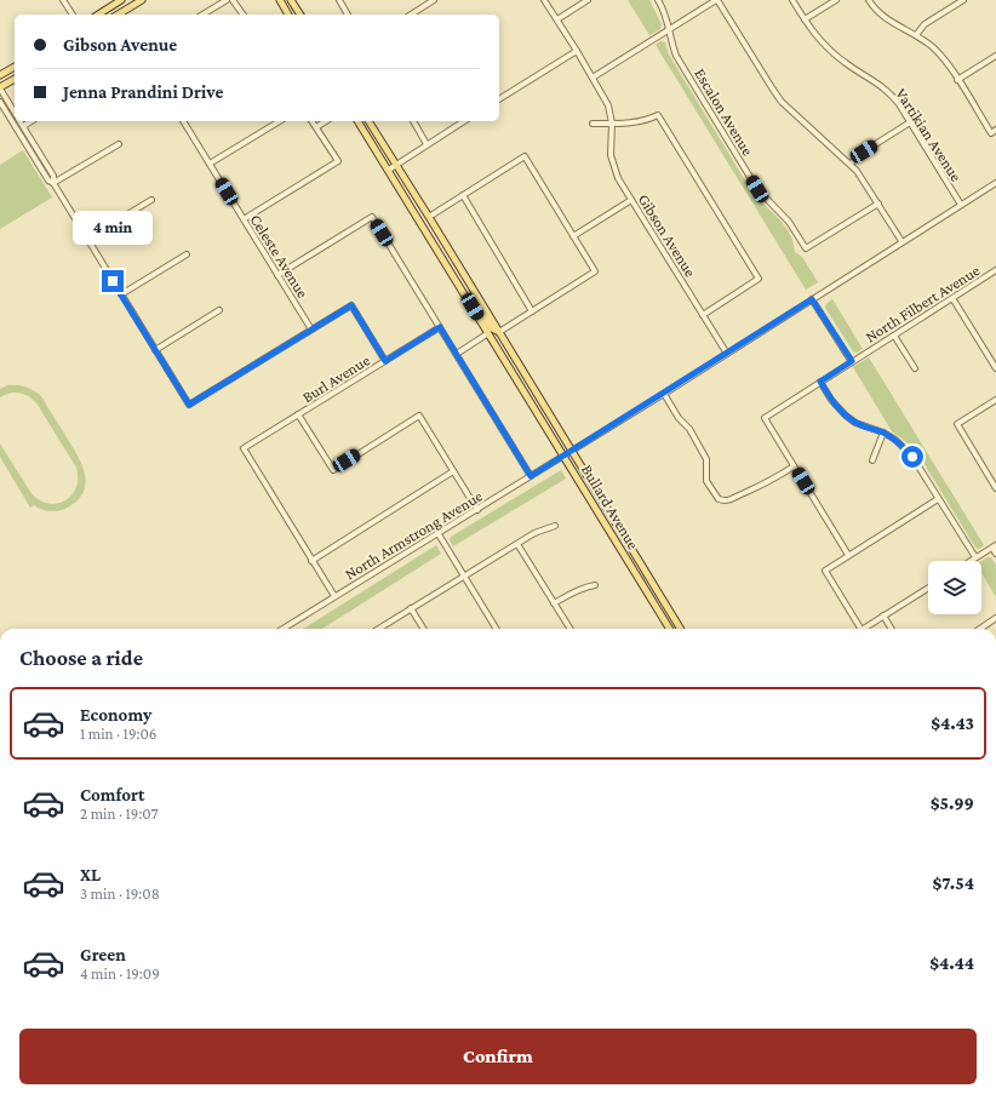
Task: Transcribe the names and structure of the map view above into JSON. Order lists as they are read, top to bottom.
{
  "streets": {
    "main road": ["Bullard Avenue"],
    "street": [
      "Escalon Avenue",
      "Vartikian Avenue",
      "Gibson Avenue",
      "Celeste Avenue",
      "North Filbert Avenue",
      "Burl Avenue",
      "North Armstrong Avenue"
    ]
  },
  "crossings": [
    ["Gibson Avenue", "North Armstrong Avenue"],
    ["Bullard Avenue", "North Armstrong Avenue"]
  ],
  "page": {
    "banner": ["Gibson Avenue", "Jenna Prandini Drive"],
    "bubble": "4 min",
    "heading": "Choose a ride",
    "list": [
      {
        "name": "Economy",
        "note": "1 min · 19:06",
        "value": "$4.43"
      },
      {
        "name": "Comfort",
        "note": "2 min · 19:07",
        "value": "$5.99"
      },
      {
        "name": "XL",
        "note": "3 min · 19:08",
        "value": "$7.54"
      },
      {
        "name": "Green",
        "note": "4 min · 19:09",
        "value": "$4.44"
      }
    ],
    "buttons": "Confirm"
  }
}
